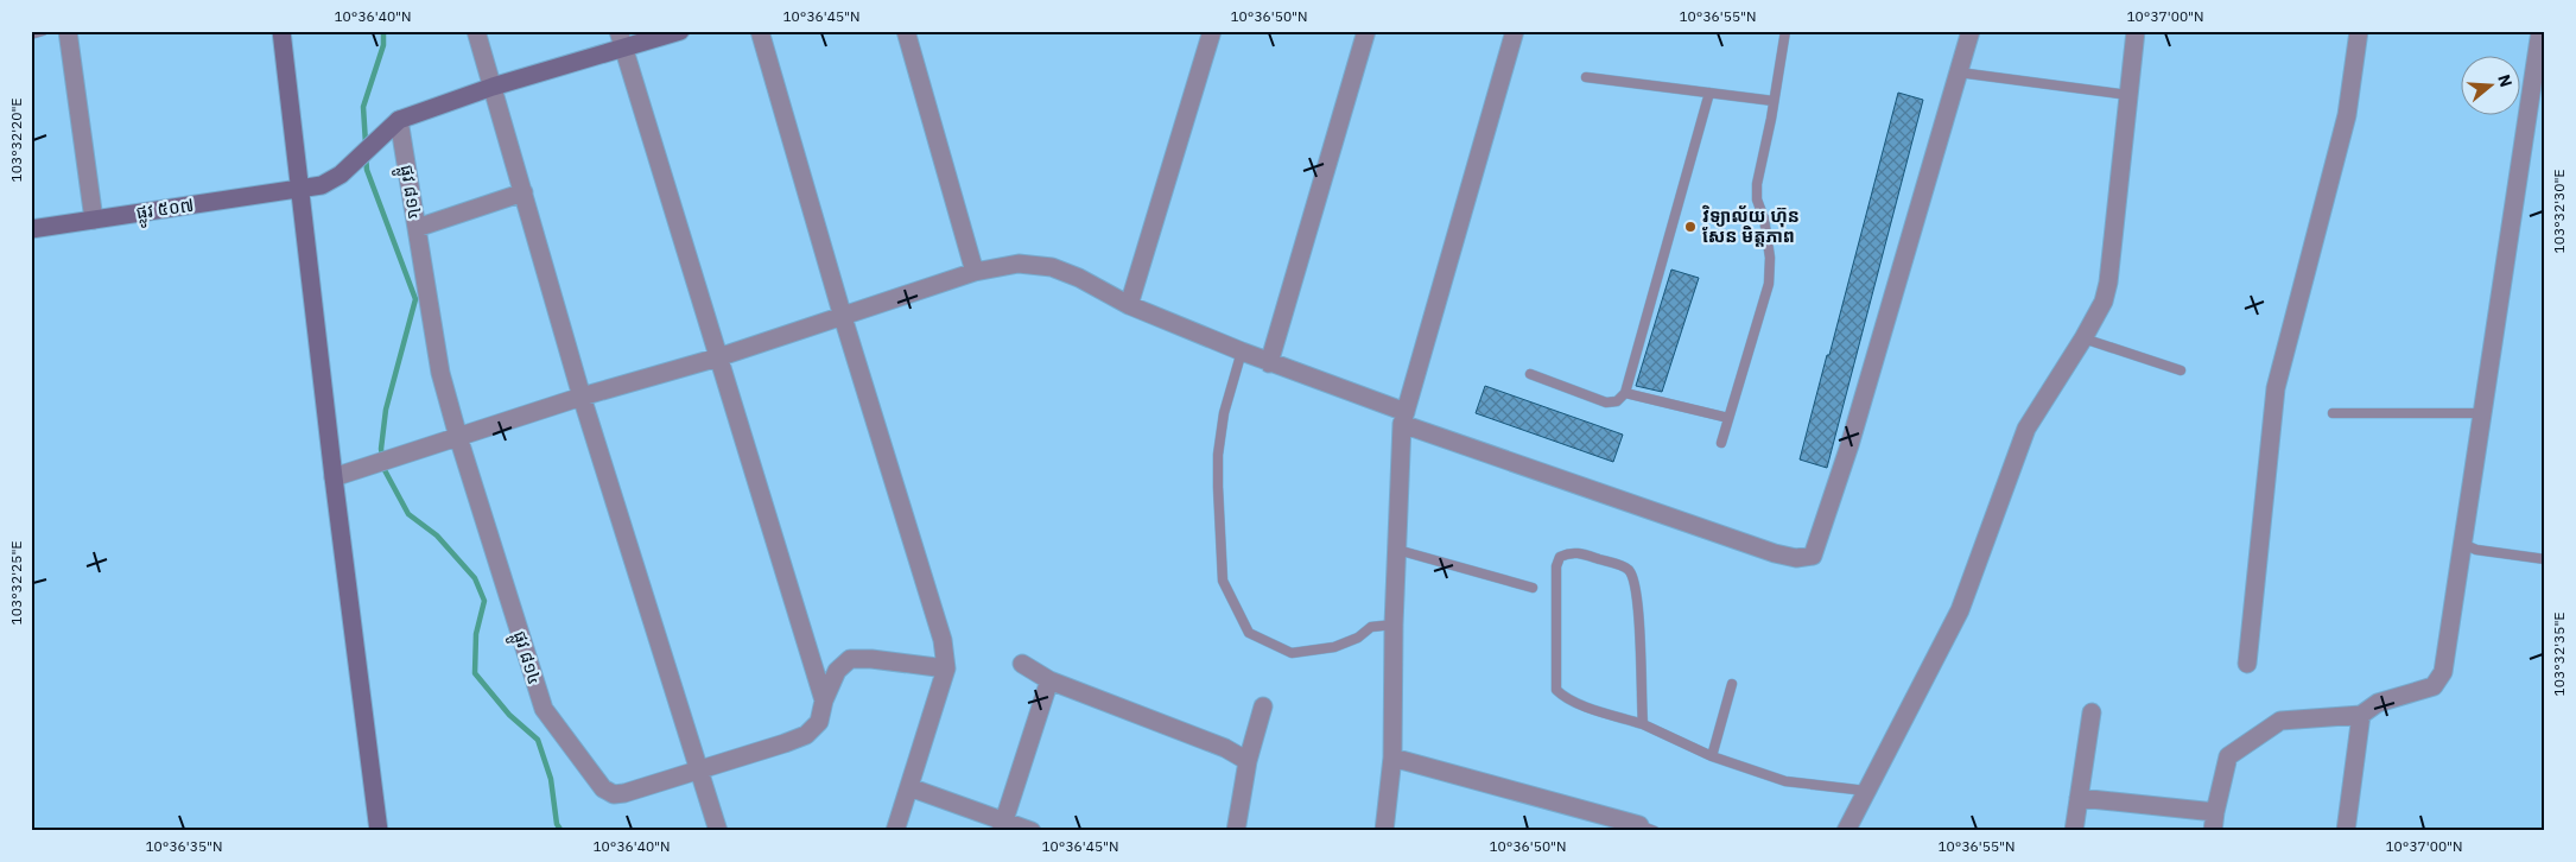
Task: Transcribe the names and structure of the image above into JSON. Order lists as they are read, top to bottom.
{
  "streets": {
    "street": ["ផ្លូវ ៨១៤", "ផ្លូវ ៥០៧"]
  },
  "crossings": [
    ["ផ្លូវ ៨១៤", "ផ្លូវ ៥០៧"]
  ],
  "places": ["វិទ្យាល័យ ហ៊ុន សែន មិត្តភាព"],
  "north": "right",
  "coordinates": [
    "10°36'40\"N",
    "10°36'45\"N",
    "10°36'50\"N",
    "10°36'55\"N",
    "10°37'00\"N",
    "103°32'20\"E",
    "103°32'30\"E",
    "103°32'25\"E",
    "103°32'35\"E",
    "10°36'35\"N"
  ]
}
